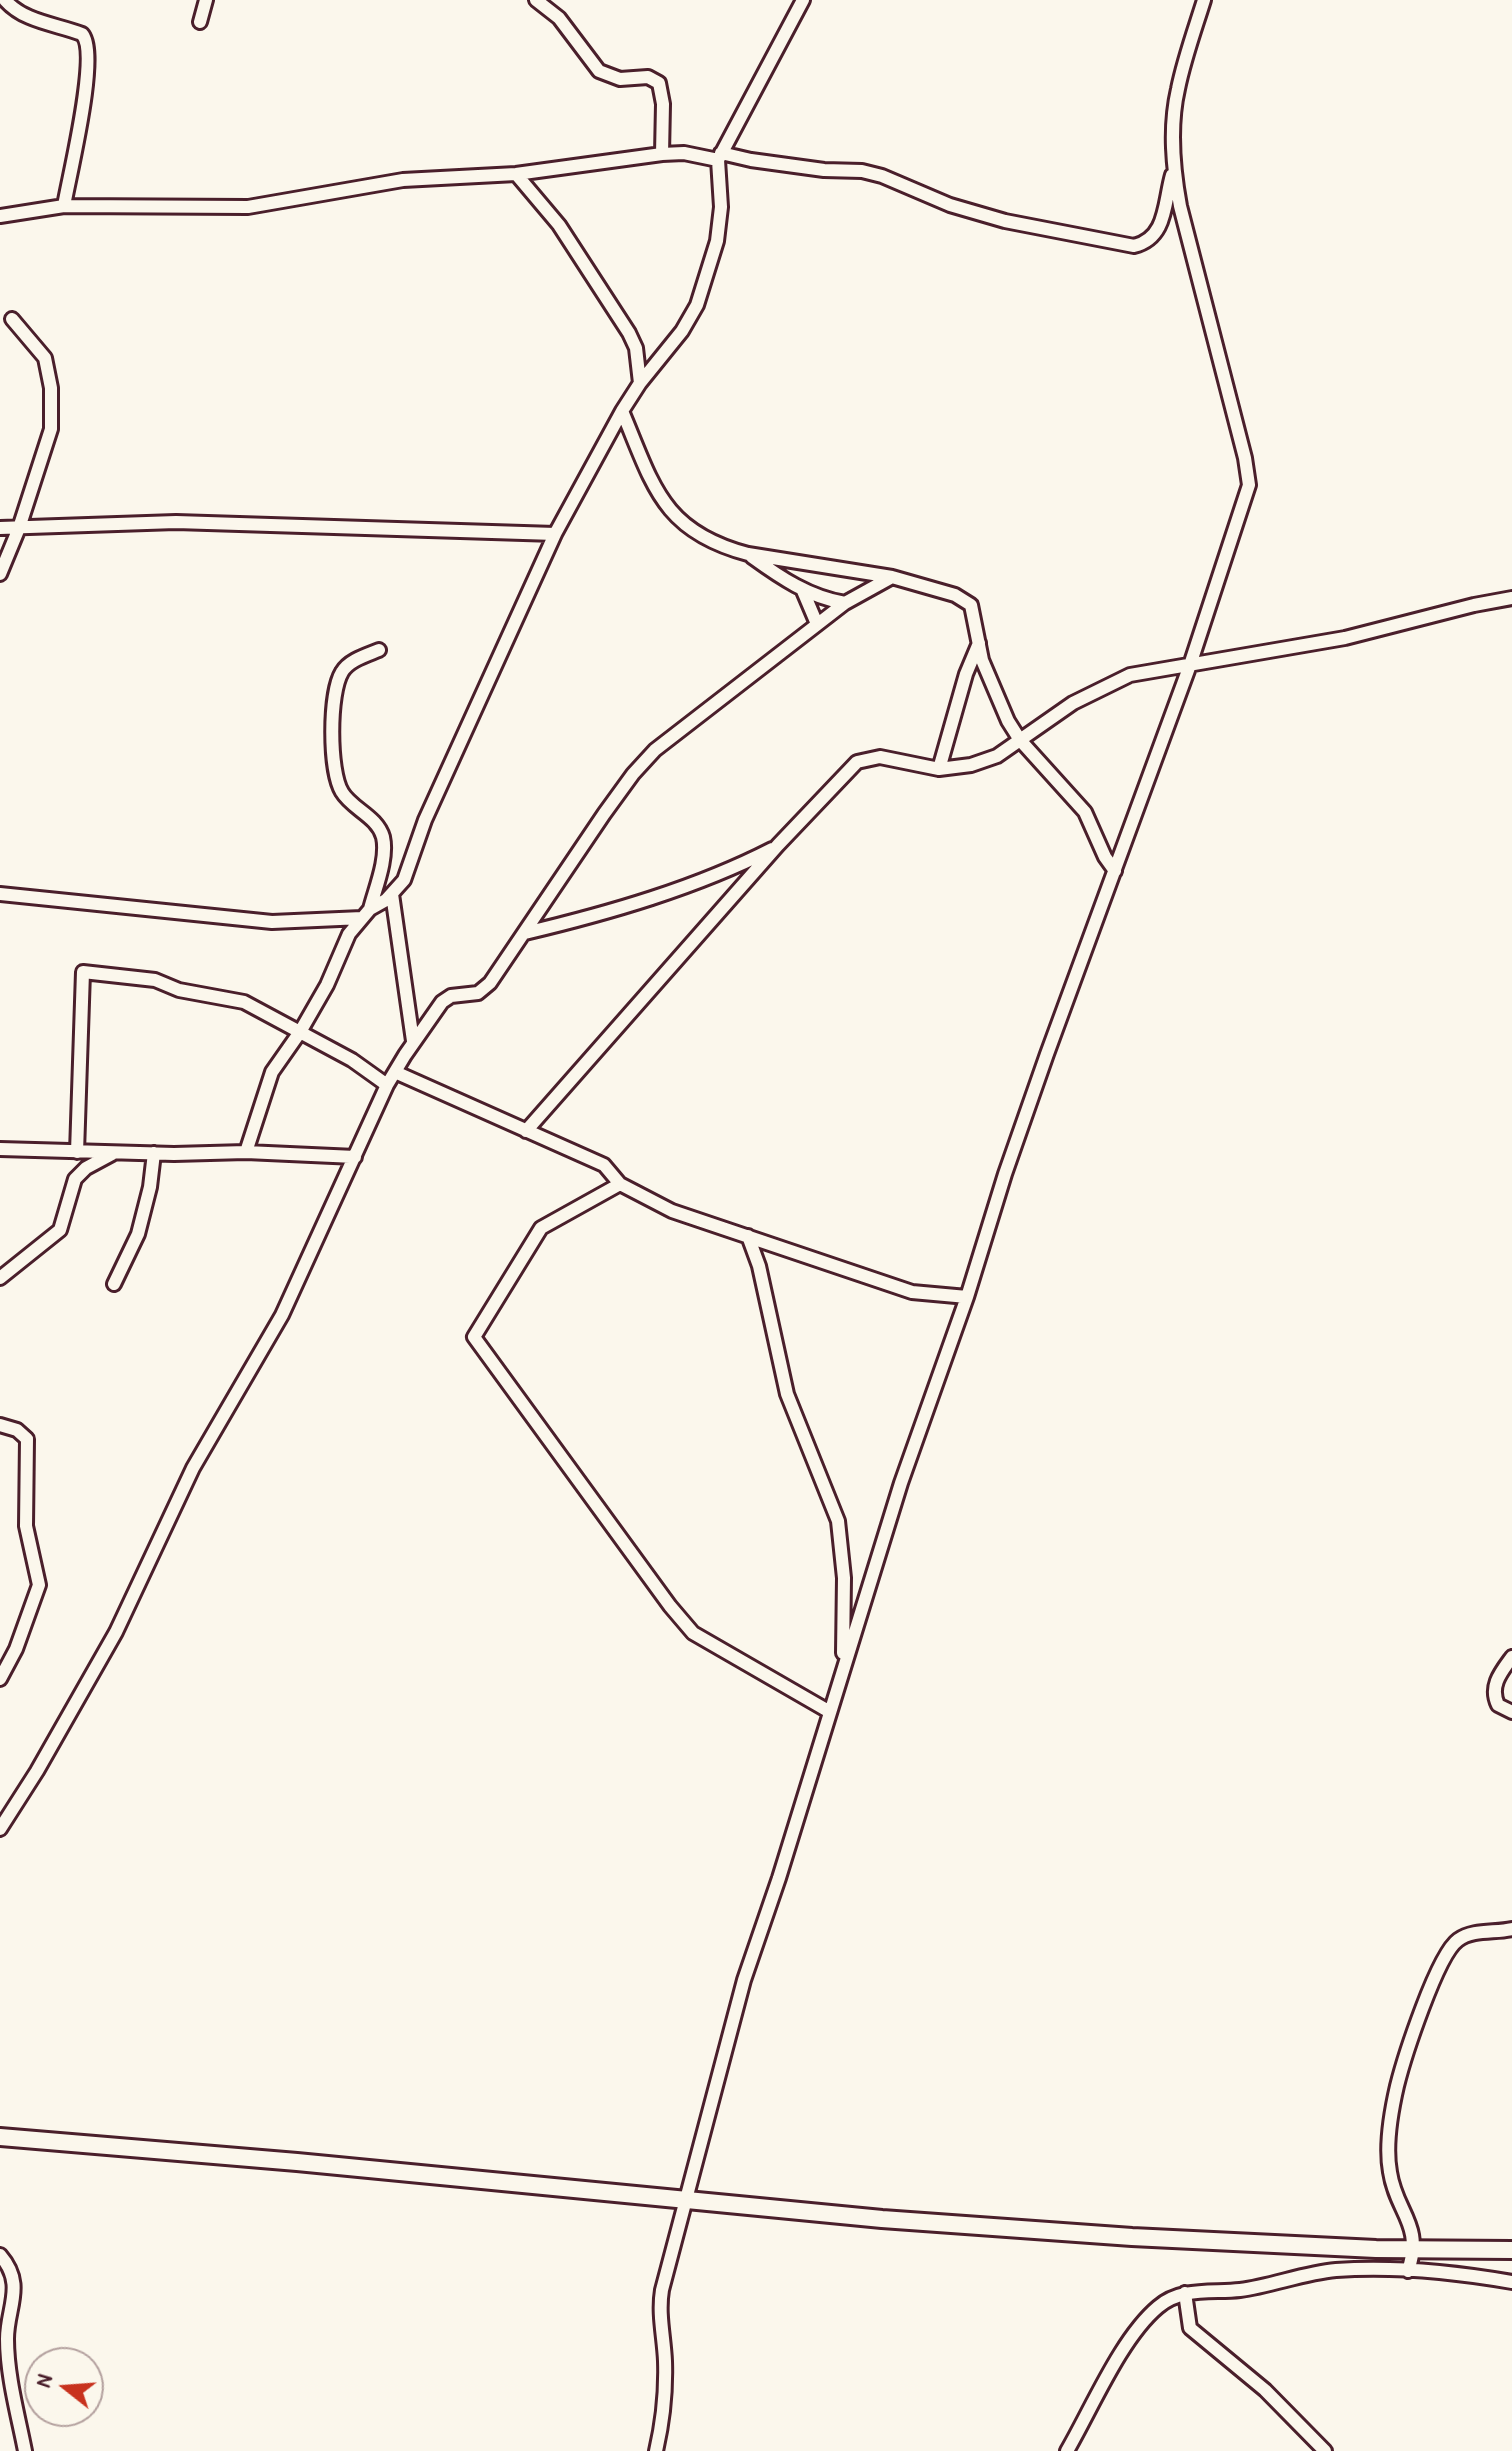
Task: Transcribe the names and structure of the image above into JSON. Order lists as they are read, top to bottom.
{
  "north": "left"
}
